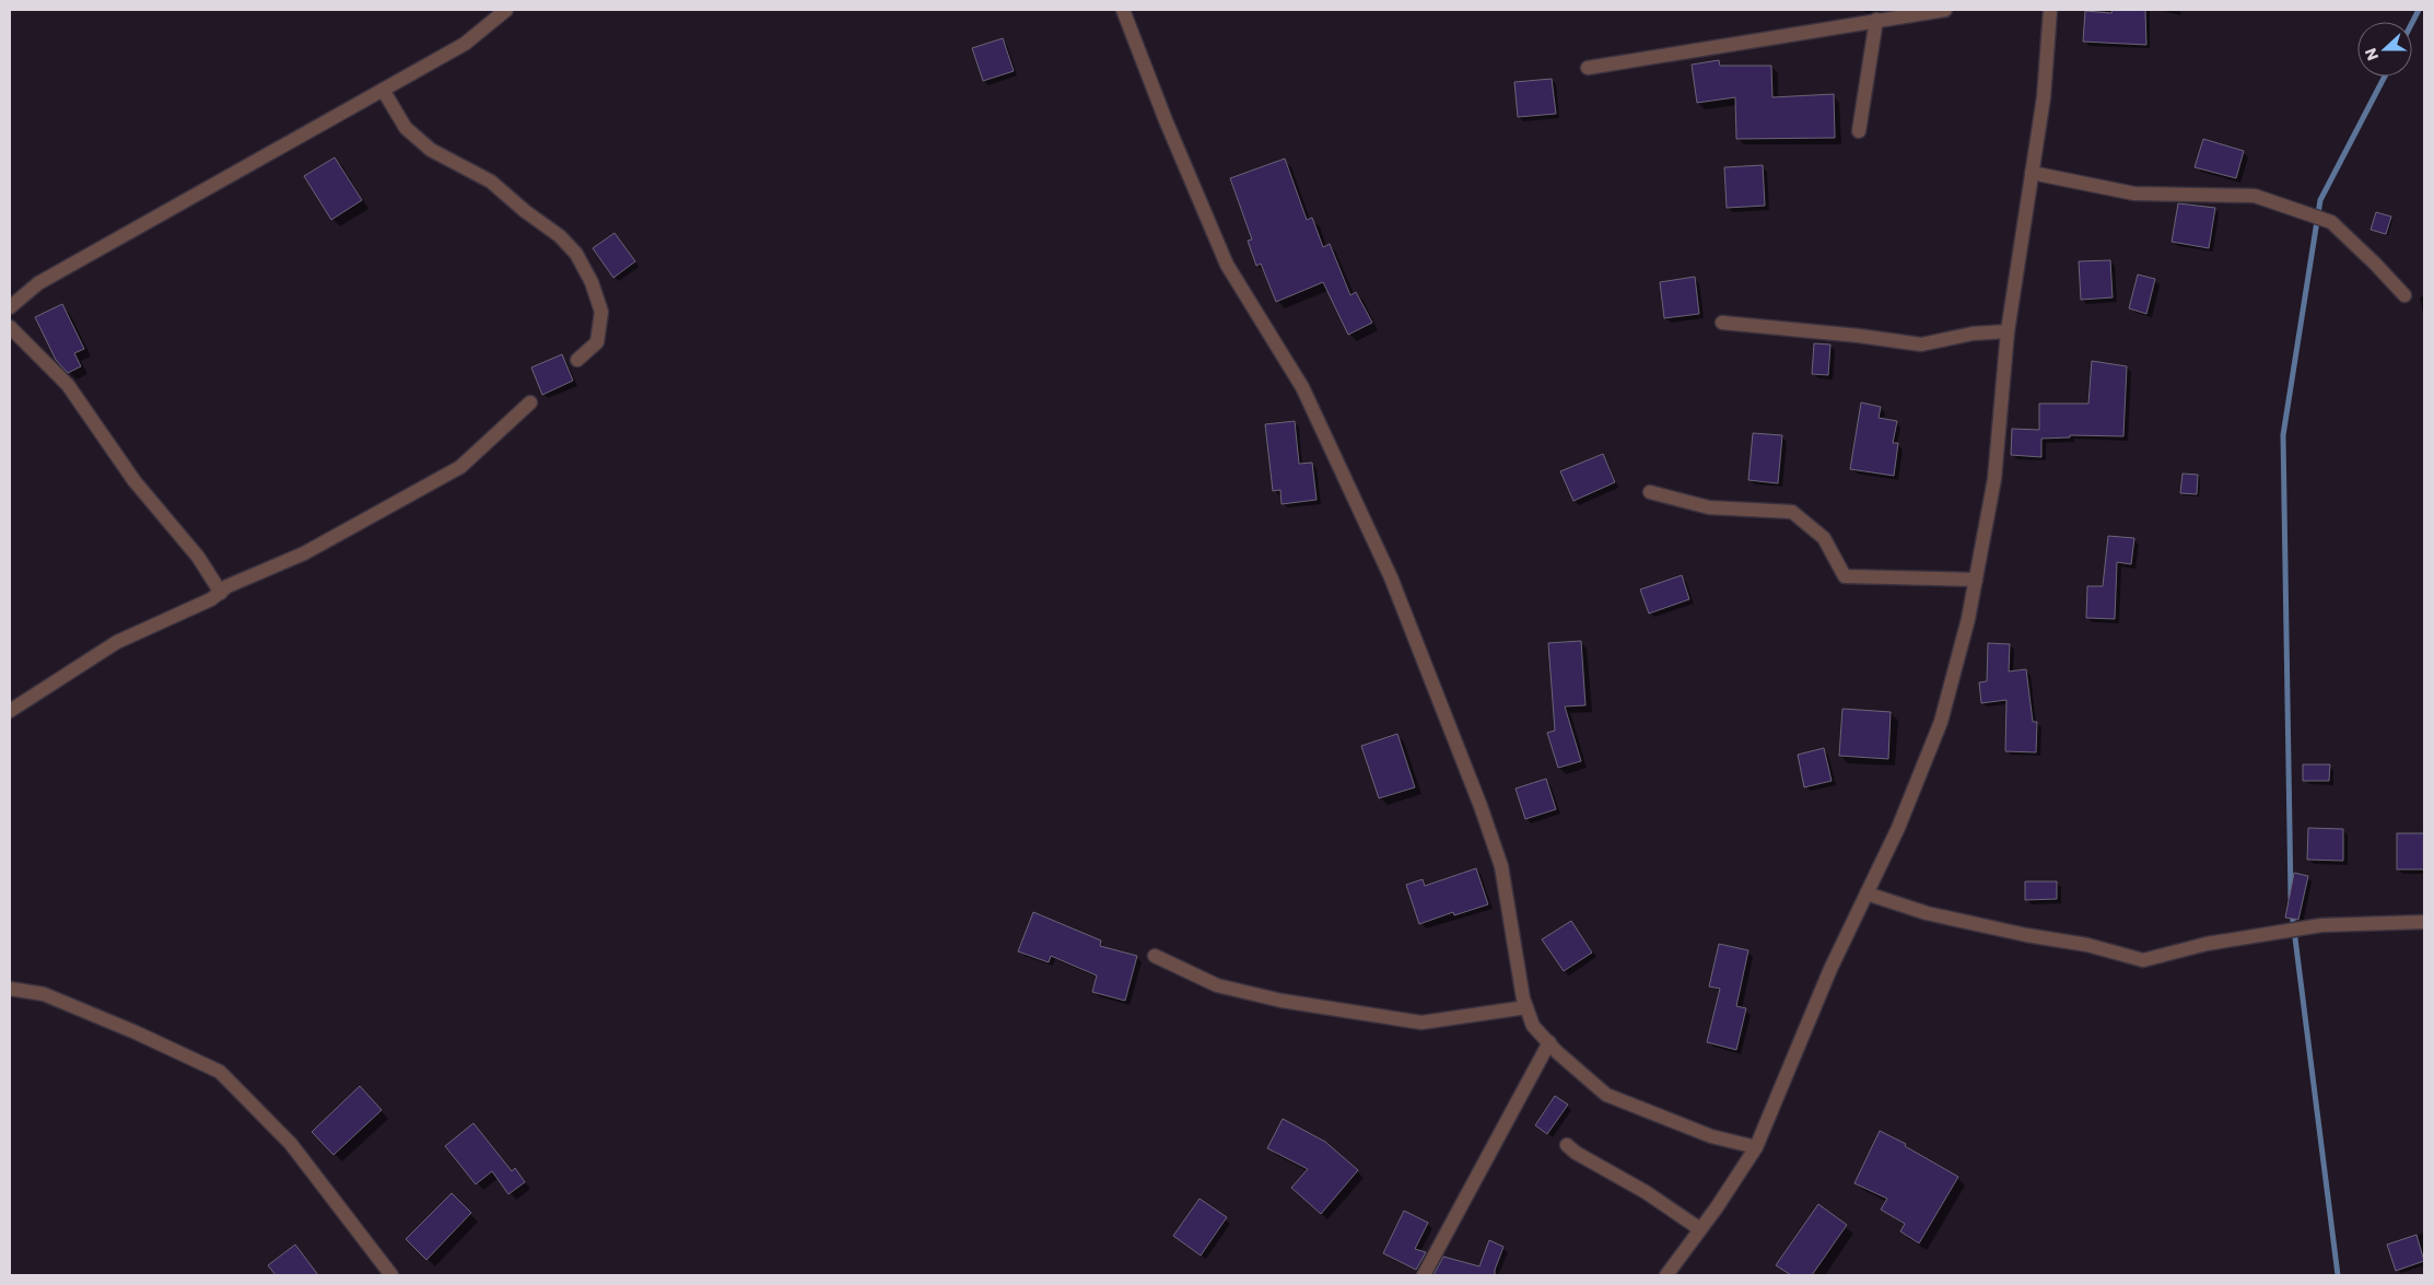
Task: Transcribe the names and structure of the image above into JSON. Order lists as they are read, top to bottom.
{
  "north": "left"
}
